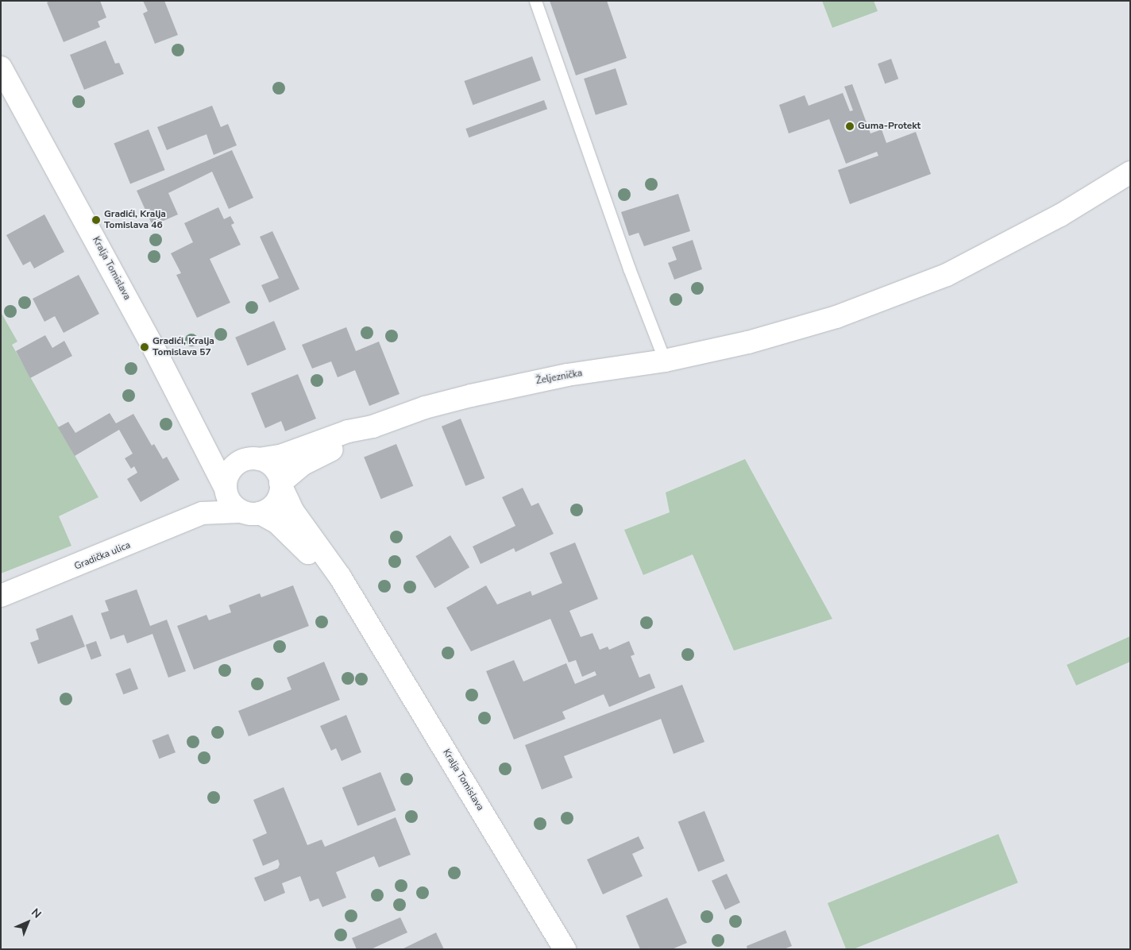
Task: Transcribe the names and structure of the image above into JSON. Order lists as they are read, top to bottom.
{
  "streets": {
    "street": ["Kralja Tomislava", "Željeznička", "Gradička ulica"]
  },
  "crossings": [
    ["Kralja Tomislava", "Željeznička"],
    ["Kralja Tomislava", "Gradička ulica"],
    ["Željeznička", "Gradička ulica"]
  ],
  "places": ["Guma-Protekt", "Gradići, Kralja Tomislava 46", "Gradići, Kralja Tomislava 57"],
  "north": "top right"
}
